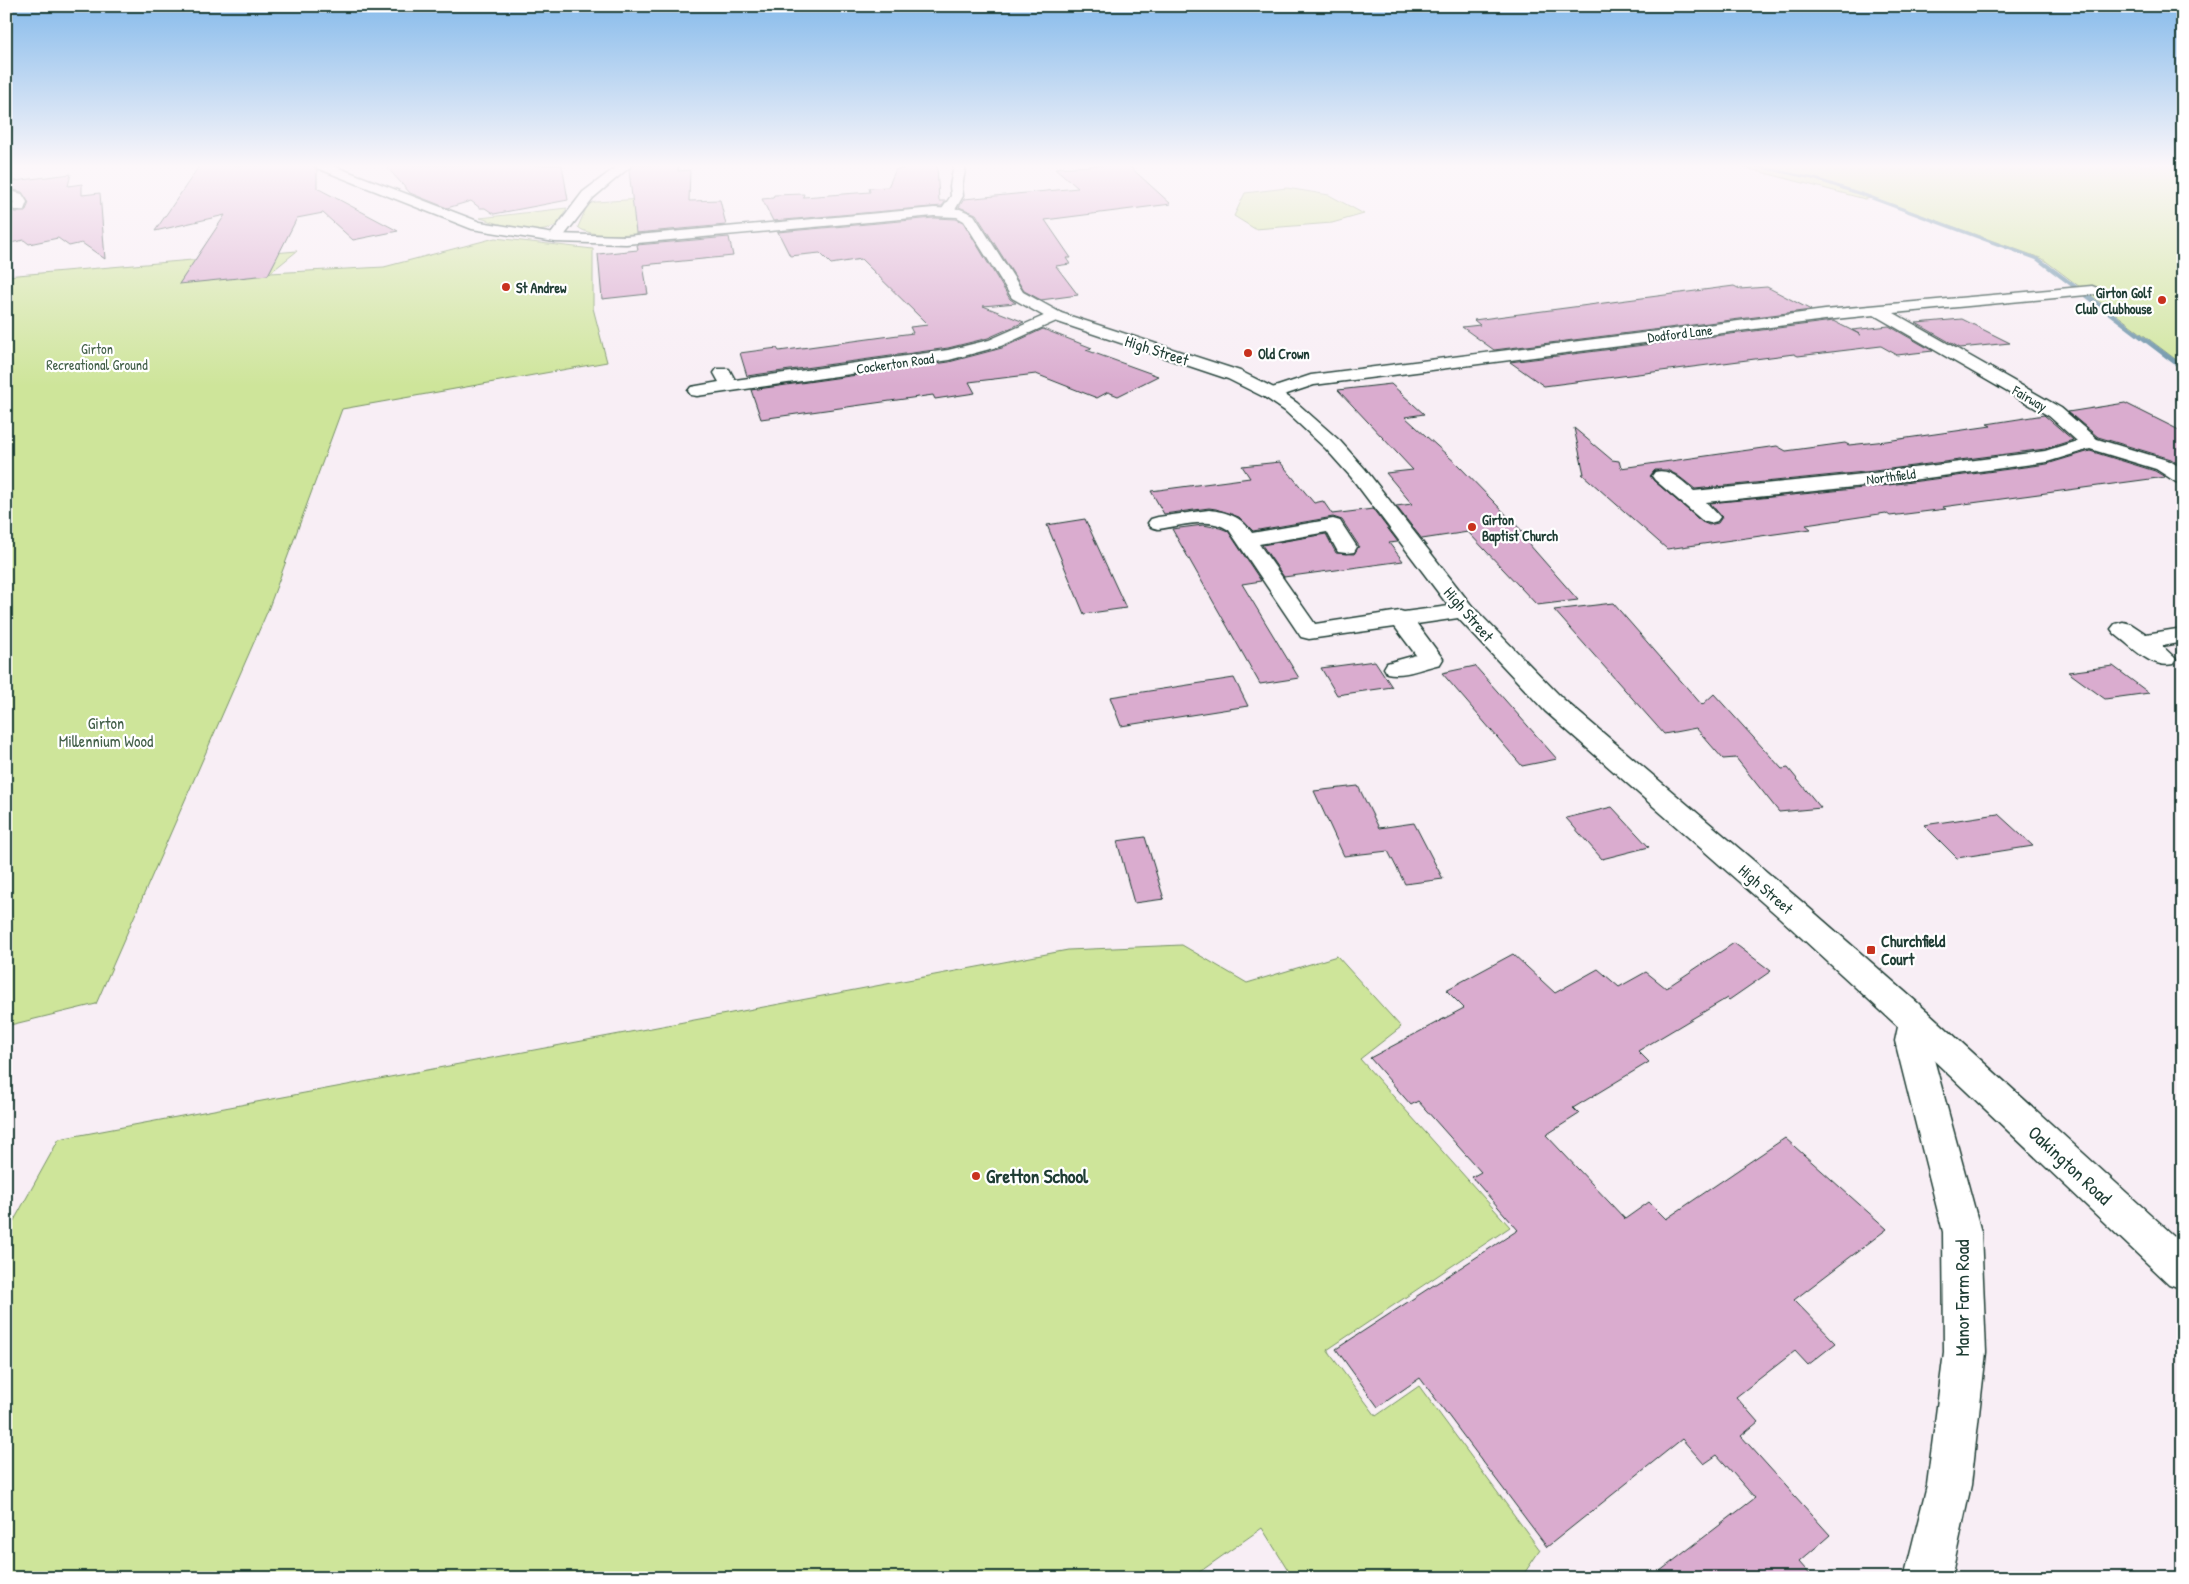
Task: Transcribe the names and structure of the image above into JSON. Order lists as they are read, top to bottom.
{
  "streets": {
    "street": [
      "Dodford Lane",
      "High Street",
      "Cockerton Road",
      "Fairway",
      "Northfield",
      "Oakington Road",
      "Manor Farm Road"
    ]
  },
  "crossings": [
    ["Dodford Lane", "High Street"],
    ["Dodford Lane", "Fairway"],
    ["High Street", "Cockerton Road"],
    ["High Street", "Oakington Road"],
    ["High Street", "Manor Farm Road"],
    ["Fairway", "Northfield"]
  ],
  "parks": ["Girton Recreational Ground", "Girton Millennium Wood"],
  "places": {
    "other": [
      "St Andrew",
      "Girton Golf Club Clubhouse",
      "Old Crown",
      "Girton Baptist Church",
      "Gretton School"
    ],
    "transit": ["Churchfield Court"]
  }
}
